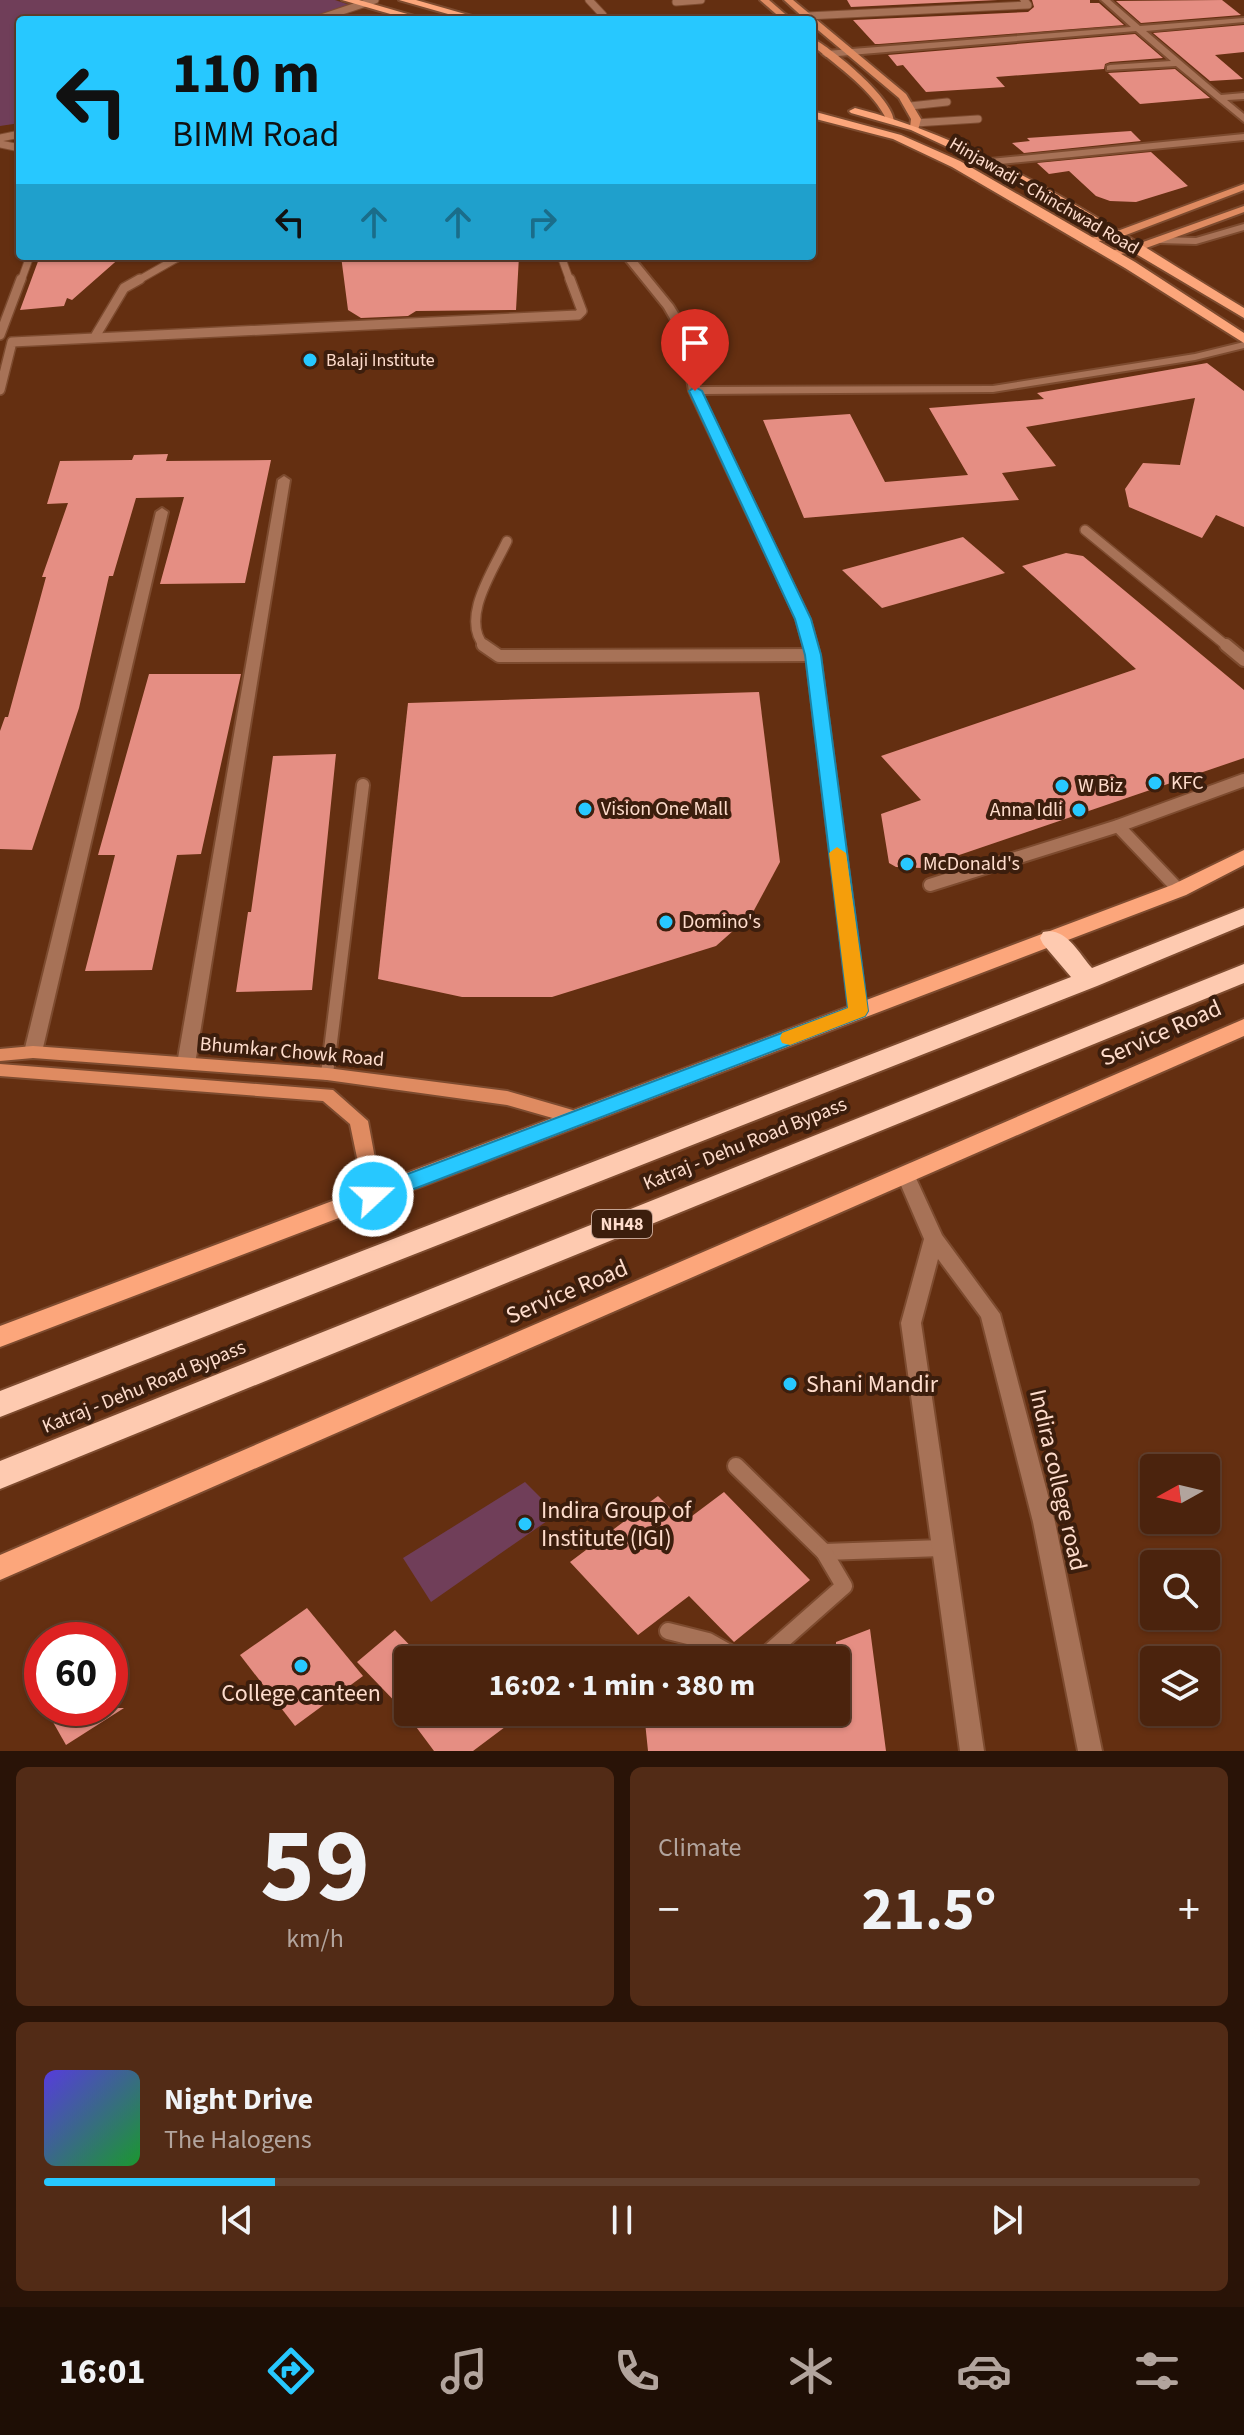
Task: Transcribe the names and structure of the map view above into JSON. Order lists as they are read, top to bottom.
{
  "streets": {
    "highway": ["Katraj - Dehu Road Bypass", "NH48"],
    "main road": ["Hinjawadi - Chinchwad Road", "Service Road"],
    "street": ["Bhumkar Chowk Road", "Indira college road"]
  },
  "crossings": [
    ["Service Road", "Indira college road"]
  ],
  "places": [
    "Balaji Institute",
    "KFC",
    "W Biz",
    "Vision One Mall",
    "Anna Idli",
    "McDonald's",
    "Domino's",
    "Shani Mandir",
    "Indira Group of Institute (IGI)",
    "College canteen"
  ],
  "north": "left",
  "page": {
    "turn": ["110 m", "BIMM Road"],
    "limit": "60",
    "trip": "16:02 · 1 min · 380 m",
    "tile": [
      ["59", "km/h"],
      "Climate"
    ],
    "heat": ["−", "21.5°", "+"],
    "song": ["Night Drive", "The Halogens"],
    "tabs": "16:01"
  }
}
